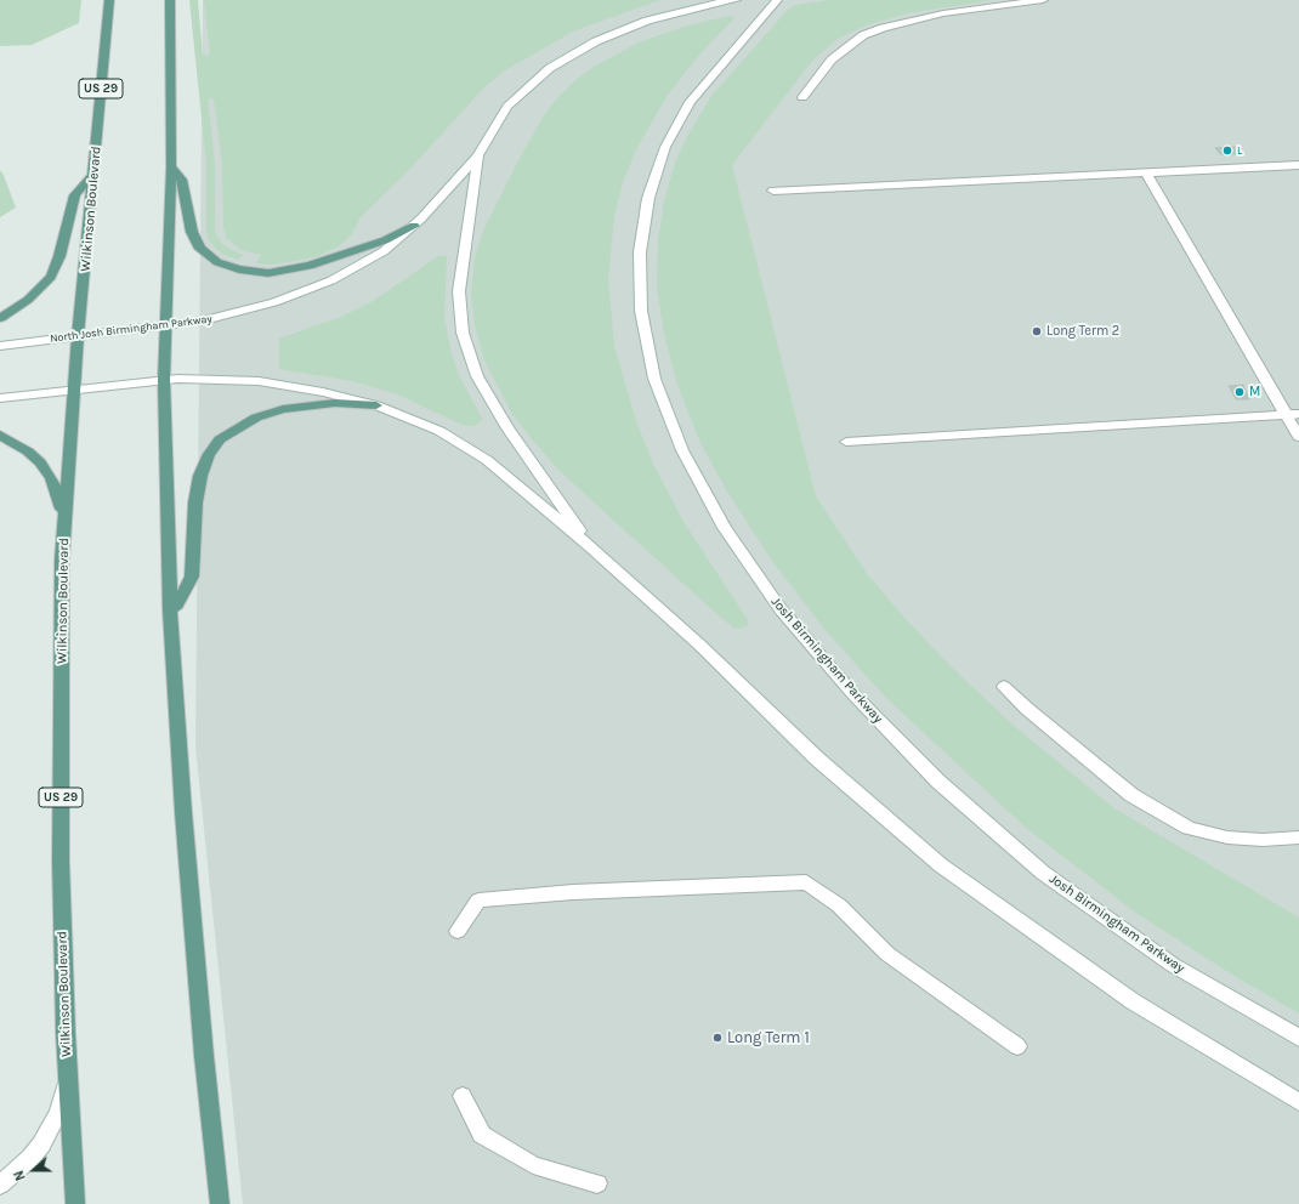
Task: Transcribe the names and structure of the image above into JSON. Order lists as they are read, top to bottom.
{
  "streets": {
    "main road": [
      "US 29",
      "Wilkinson Boulevard",
      "North Josh Birmingham Parkway",
      "Josh Birmingham Parkway"
    ]
  },
  "crossings": [
    ["Wilkinson Boulevard", "North Josh Birmingham Parkway"]
  ],
  "places": [
    "L",
    "Long Term 2",
    "M",
    "Long Term 1"
  ],
  "north": "left"
}
